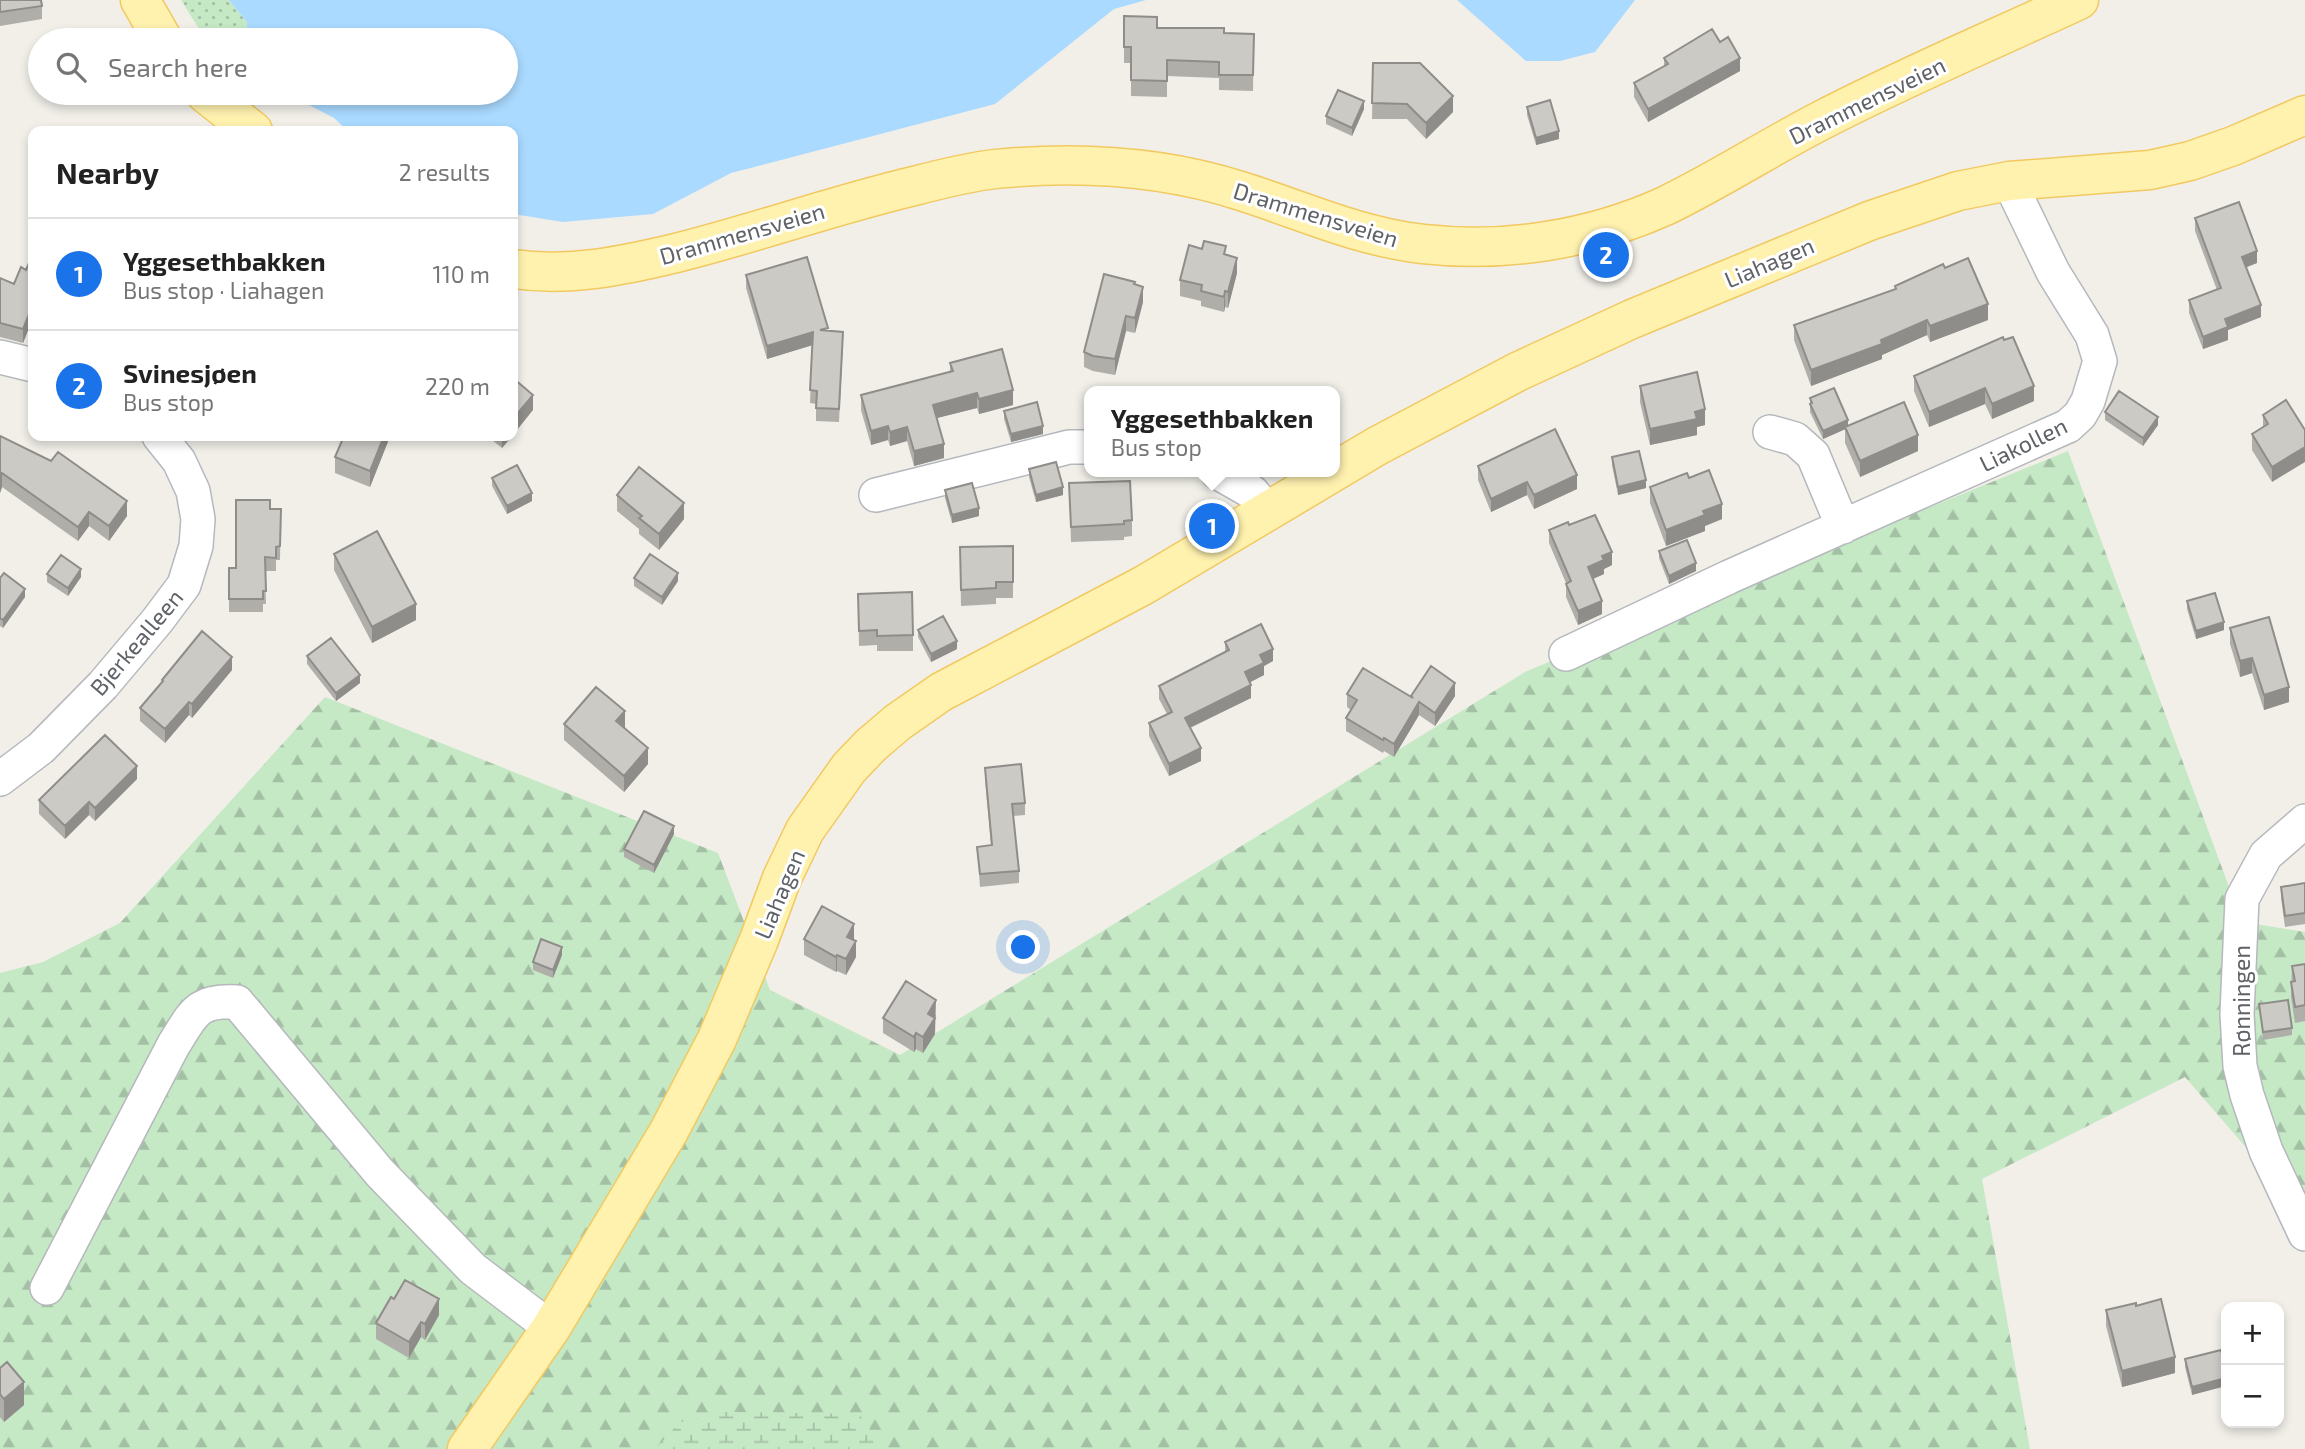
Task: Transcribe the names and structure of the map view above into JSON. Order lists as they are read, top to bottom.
{
  "streets": {
    "main road": ["Drammensveien", "Liahagen"],
    "street": ["Liakollen", "Bjerkealleen", "Rønningen"]
  },
  "crossings": [
    ["Liahagen", "Liakollen"]
  ],
  "page": {
    "search": "Search here",
    "heading": ["Nearby", "2 results"],
    "list": [
      {
        "mark": "1",
        "name": "Yggesethbakken",
        "note": "Bus stop · Liahagen",
        "value": "110 m"
      },
      {
        "mark": "2",
        "name": "Svinesjøen",
        "note": "Bus stop",
        "value": "220 m"
      }
    ],
    "pins": ["2", "1"],
    "popup": ["Yggesethbakken", "Bus stop"],
    "map_buttons": ["+", "−"]
  }
}
